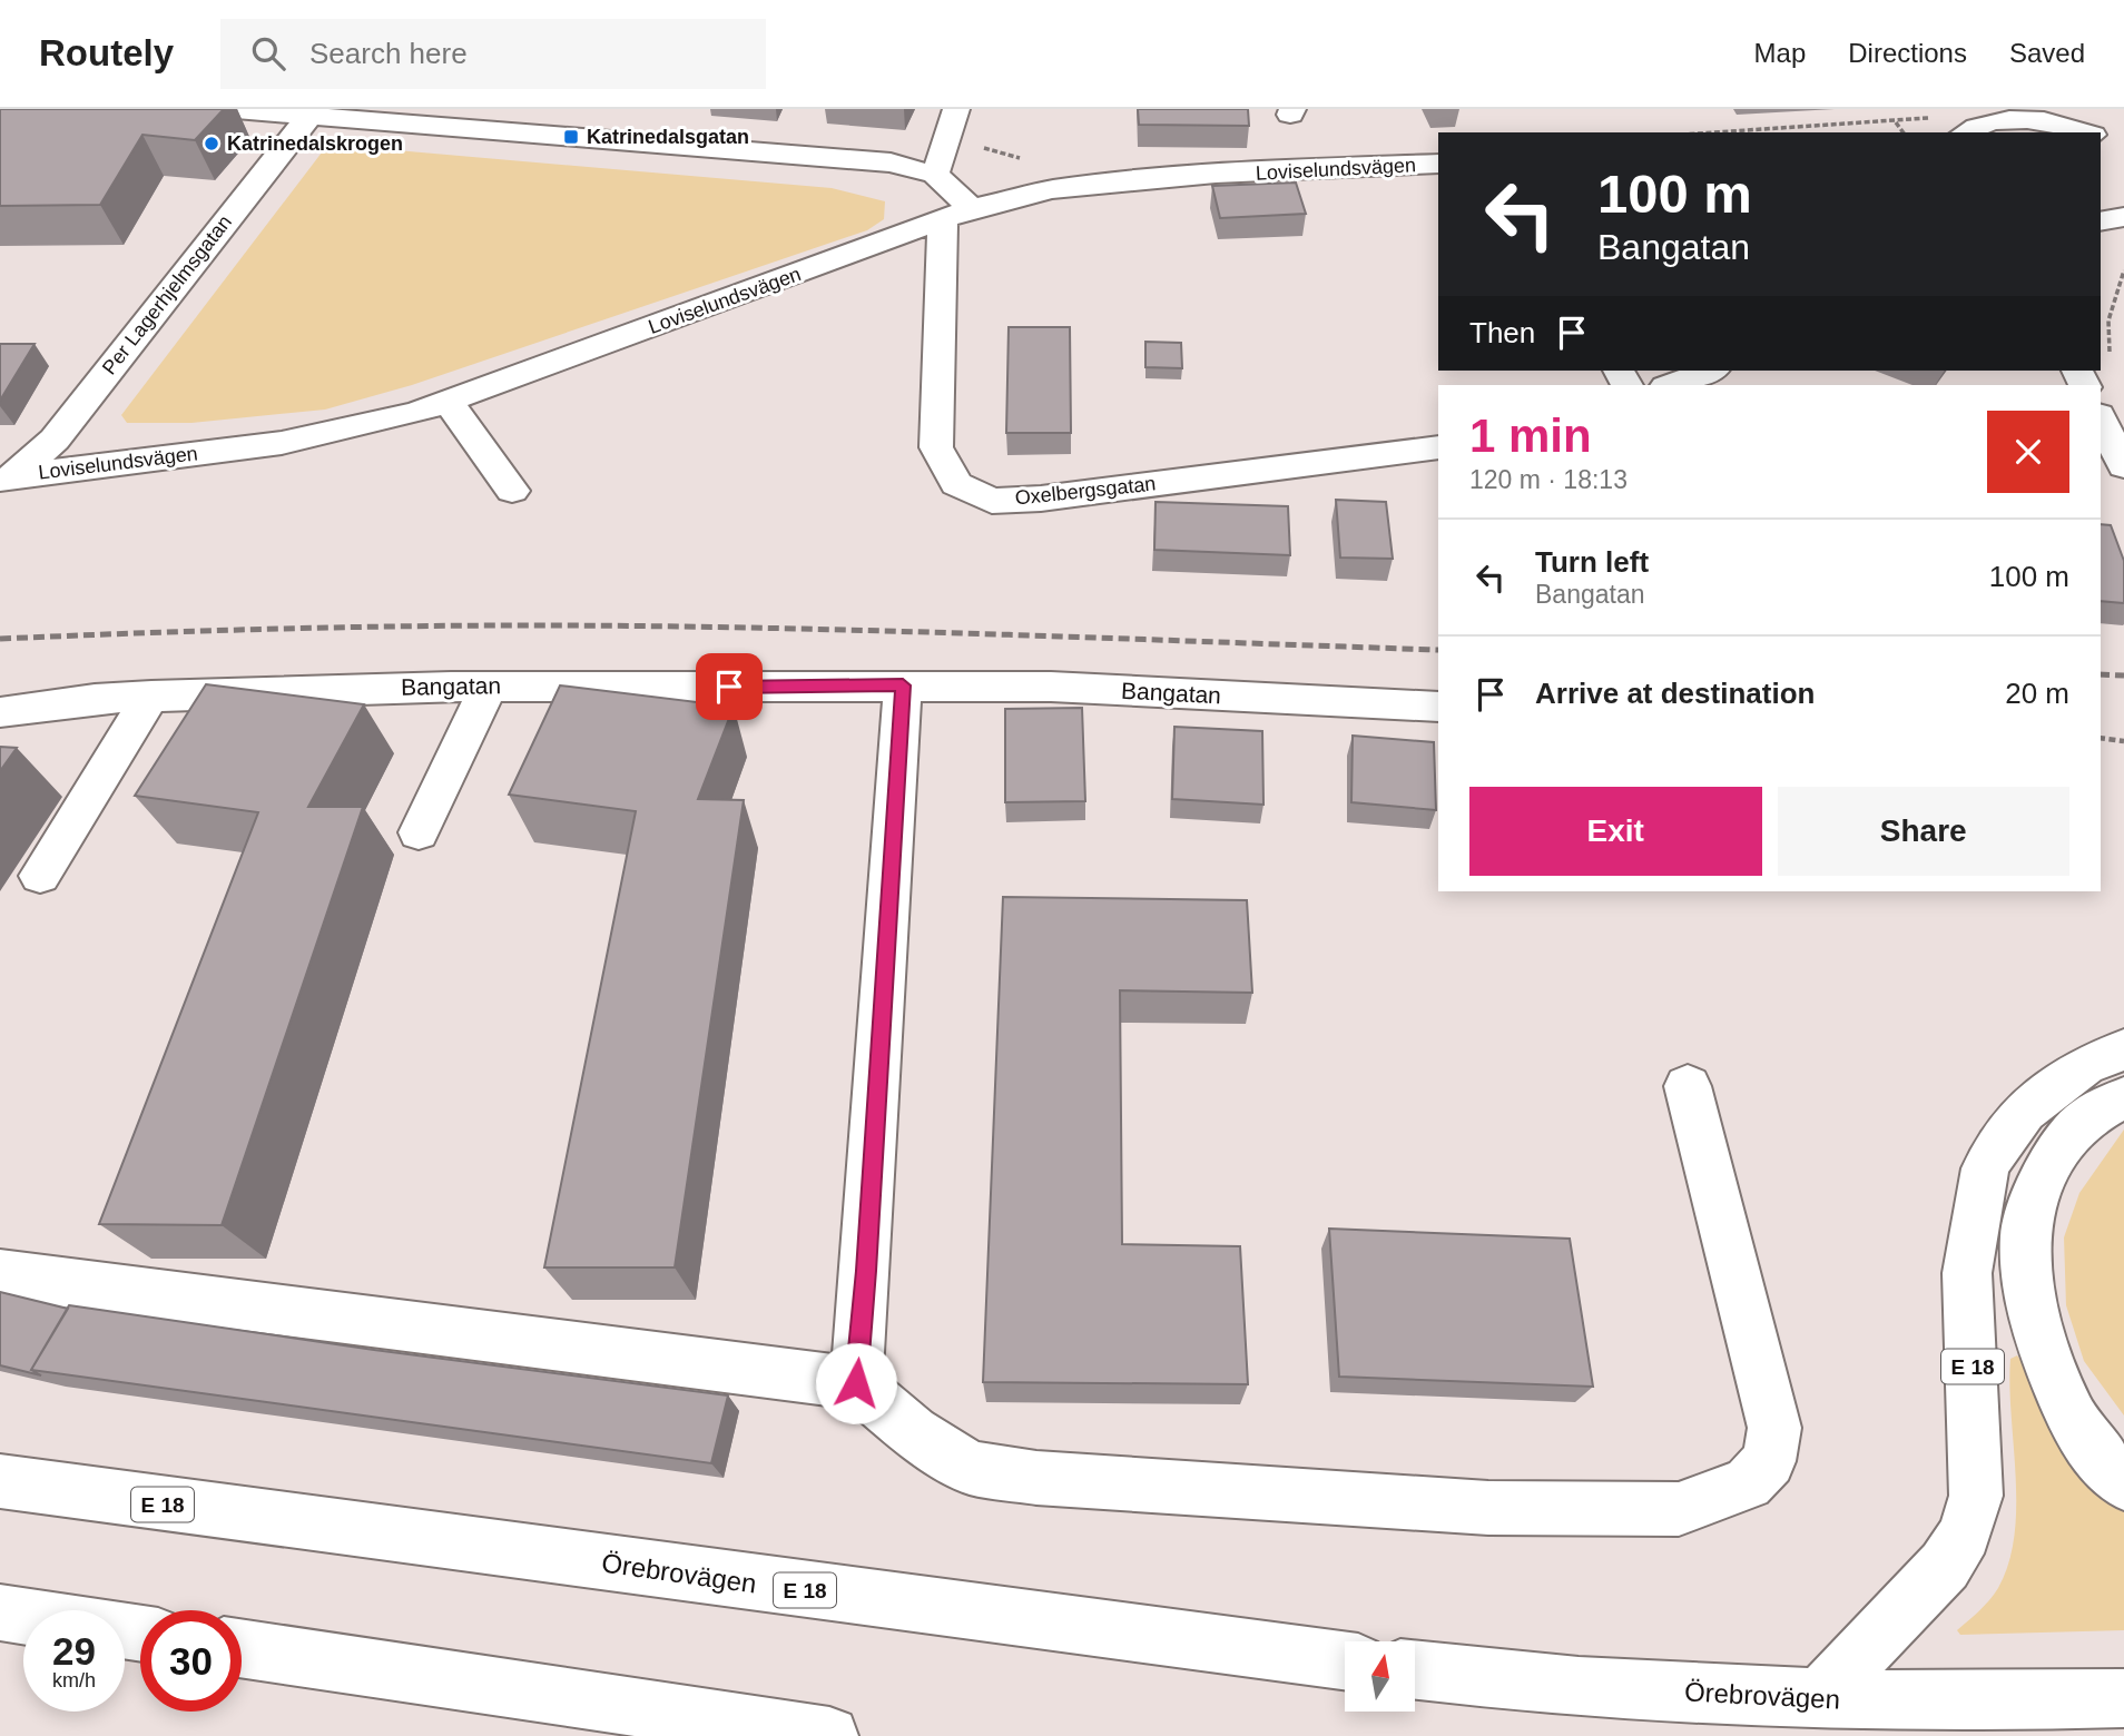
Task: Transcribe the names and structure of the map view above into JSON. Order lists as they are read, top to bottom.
{
  "streets": {
    "main road": [
      "Loviselundsvägen",
      "Per Lagerhjelmsgatan",
      "Oxelbergsgatan",
      "Bangatan",
      "E 18",
      "Örebrovägen"
    ]
  },
  "crossings": [
    ["Loviselundsvägen", "Per Lagerhjelmsgatan"],
    ["Loviselundsvägen", "Oxelbergsgatan"],
    ["E 18", "Örebrovägen"]
  ],
  "places": {
    "transit": ["Katrinedalsgatan"],
    "other": ["Katrinedalskrogen"]
  },
  "north": "top",
  "page": {
    "header": "Routely",
    "search": "Search here",
    "nav": ["Map", "Directions", "Saved"],
    "turn": ["100 m", "Bangatan"],
    "then": "Then",
    "heading": ["1 min", "120 m · 18:13"],
    "list": [
      {
        "name": "Turn left",
        "note": "Bangatan",
        "value": "100 m"
      },
      {
        "name": "Arrive at destination",
        "value": "20 m"
      }
    ],
    "buttons": ["Exit", "Share"],
    "speed": "29 km/h",
    "limit": "30"
  }
}
